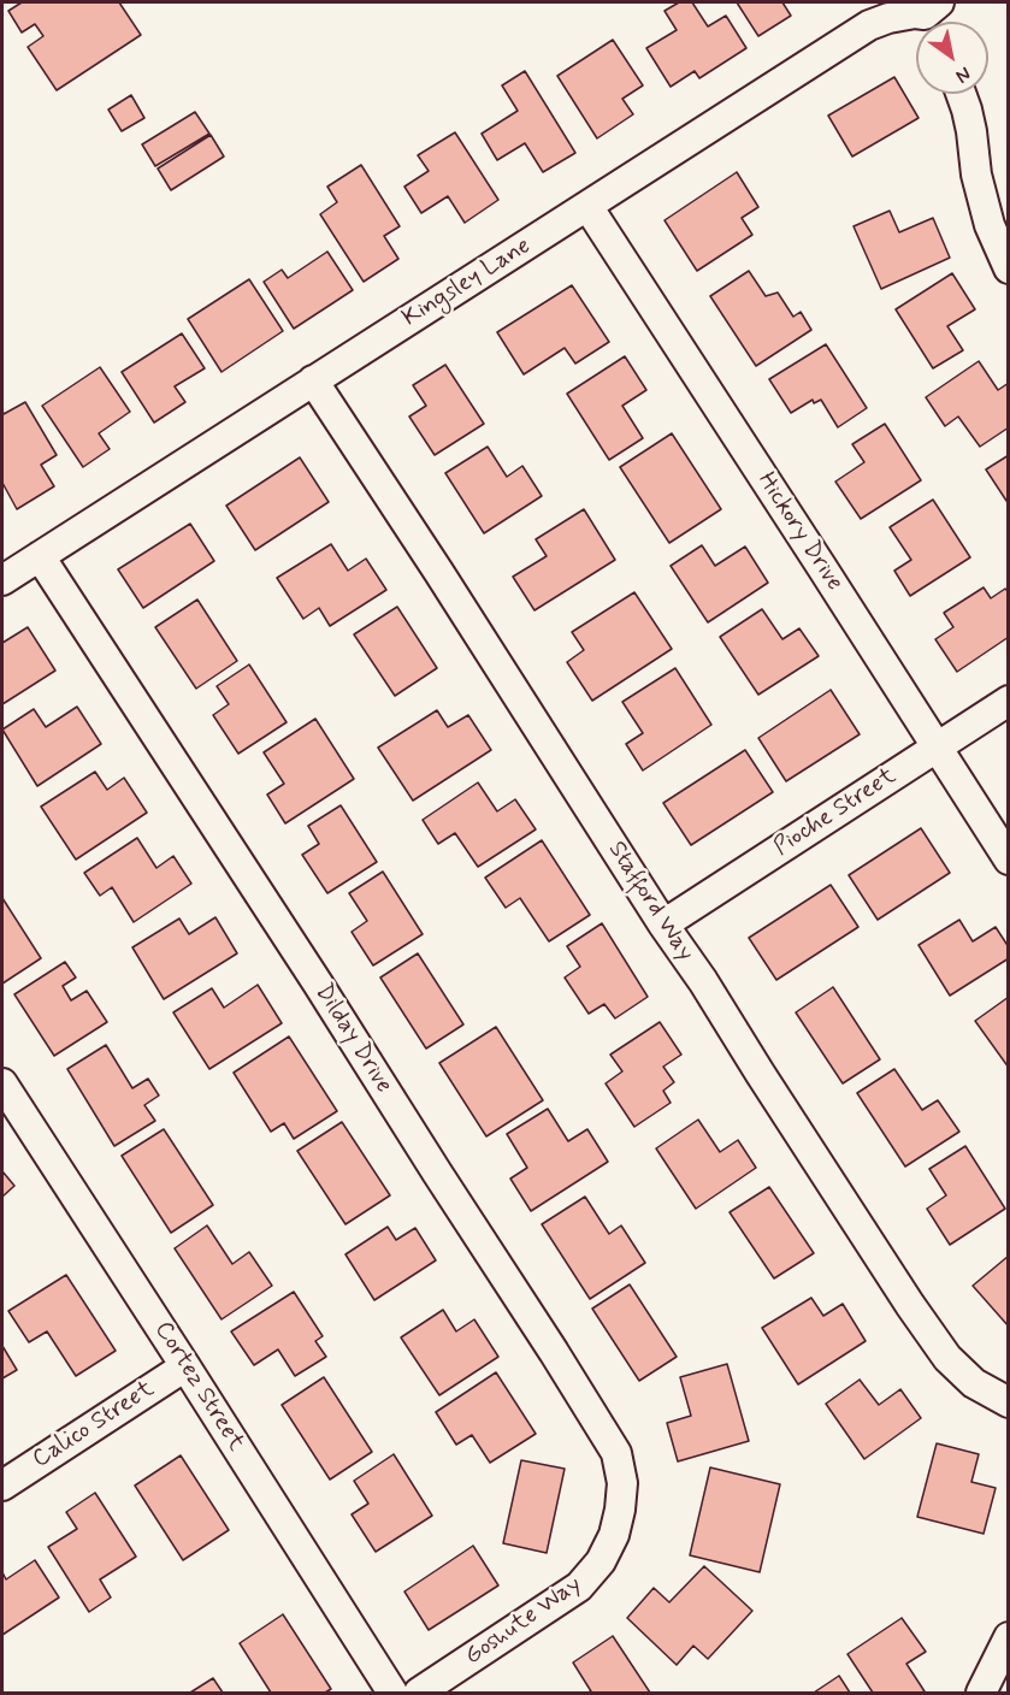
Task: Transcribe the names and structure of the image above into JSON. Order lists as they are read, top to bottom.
{
  "streets": {
    "street": [
      "Kingsley Lane",
      "Hickory Drive",
      "Pioche Street",
      "Stafford Way",
      "Dilday Drive",
      "Cortez Street",
      "Calico Street",
      "Goshute Way"
    ]
  },
  "crossings": [
    ["Kingsley Lane", "Hickory Drive"],
    ["Kingsley Lane", "Stafford Way"],
    ["Kingsley Lane", "Dilday Drive"],
    ["Hickory Drive", "Pioche Street"],
    ["Pioche Street", "Stafford Way"],
    ["Dilday Drive", "Goshute Way"],
    ["Cortez Street", "Calico Street"]
  ],
  "north": "bottom right"
}
